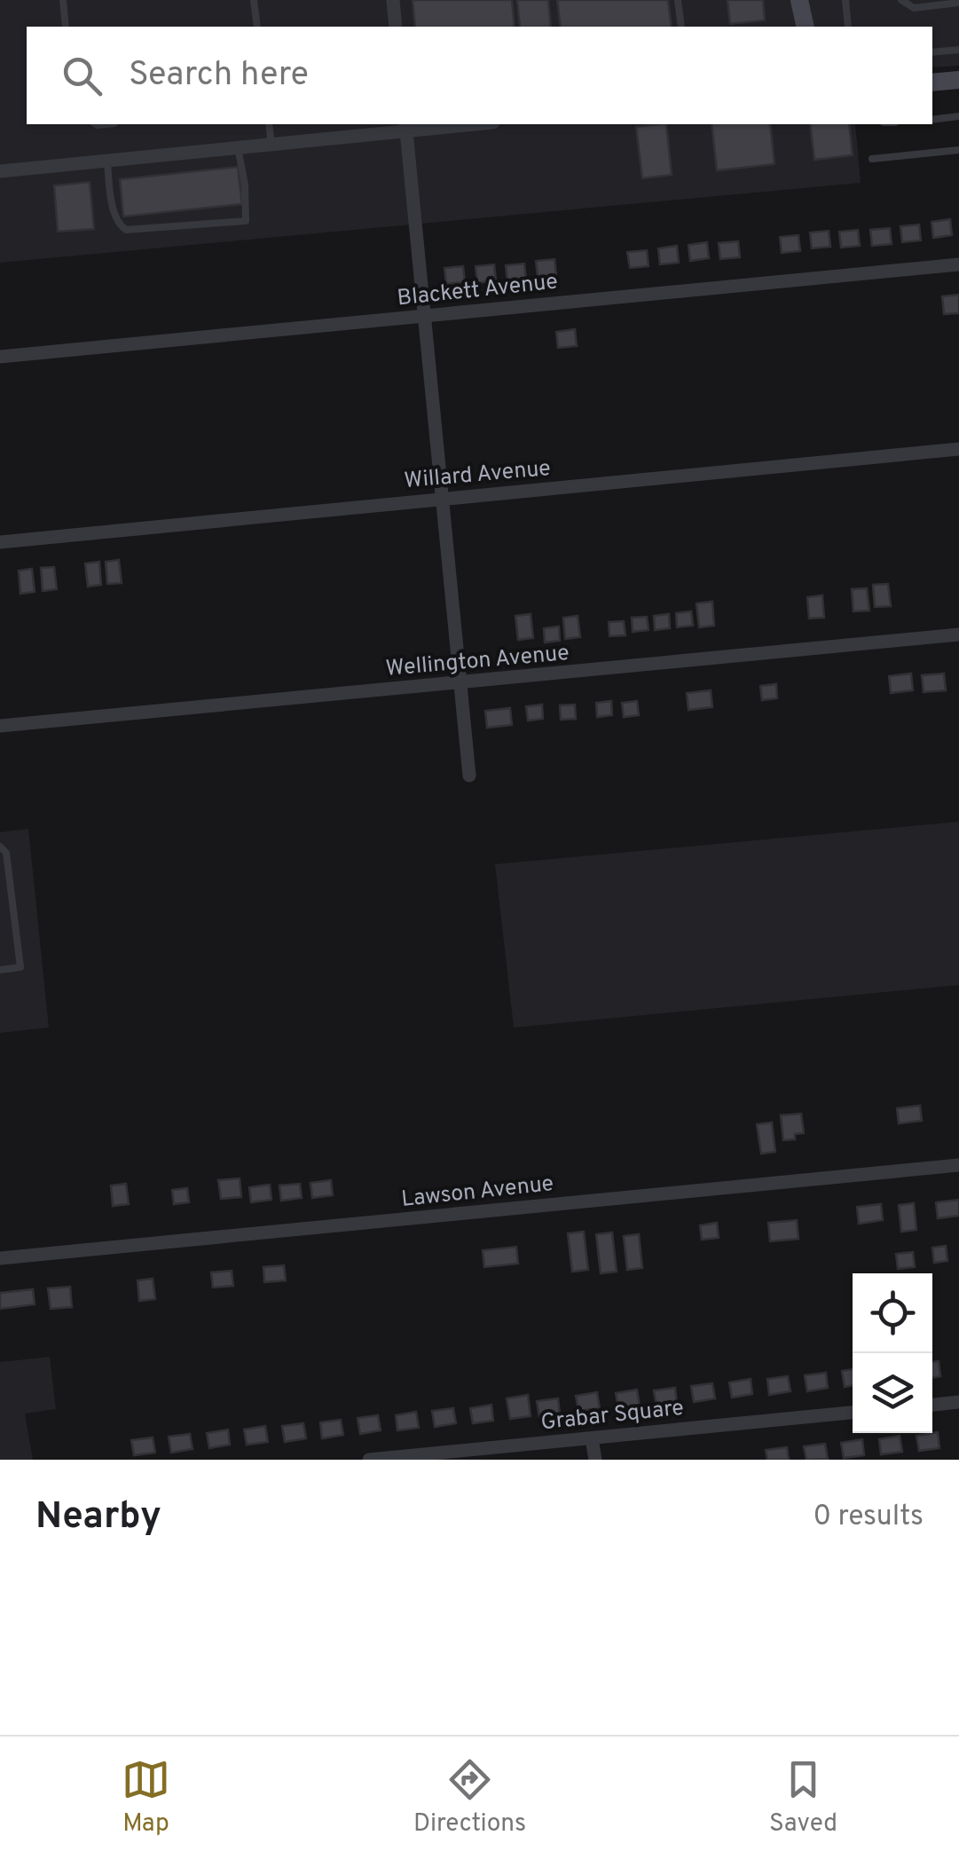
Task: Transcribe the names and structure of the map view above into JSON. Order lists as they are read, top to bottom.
{
  "streets": {
    "street": [
      "Blackett Avenue",
      "Willard Avenue",
      "Wellington Avenue",
      "Lawson Avenue",
      "Grabar Square"
    ]
  },
  "page": {
    "search": "Search here",
    "heading": ["Nearby", "0 results"],
    "nav": ["Map", "Directions", "Saved"]
  }
}
